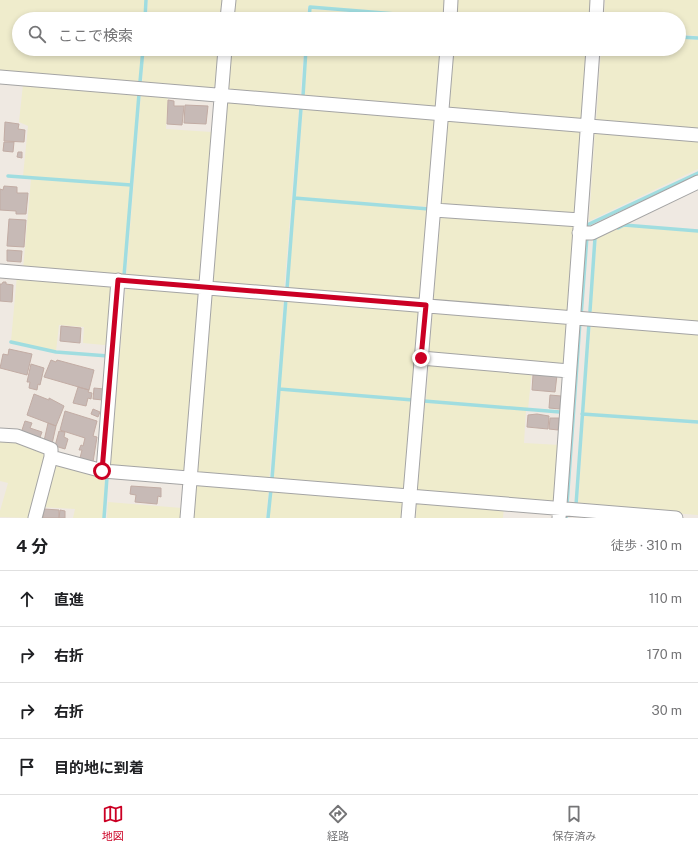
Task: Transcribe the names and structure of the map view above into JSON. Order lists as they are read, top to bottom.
{
  "page": {
    "search": "ここで検索",
    "heading": ["4 分", "徒歩 · 310 m"],
    "list": [
      ["直進", "110 m"],
      ["右折", "170 m"],
      ["右折", "30 m"],
      "目的地に到着"
    ],
    "nav": ["地図", "経路", "保存済み"]
  }
}
